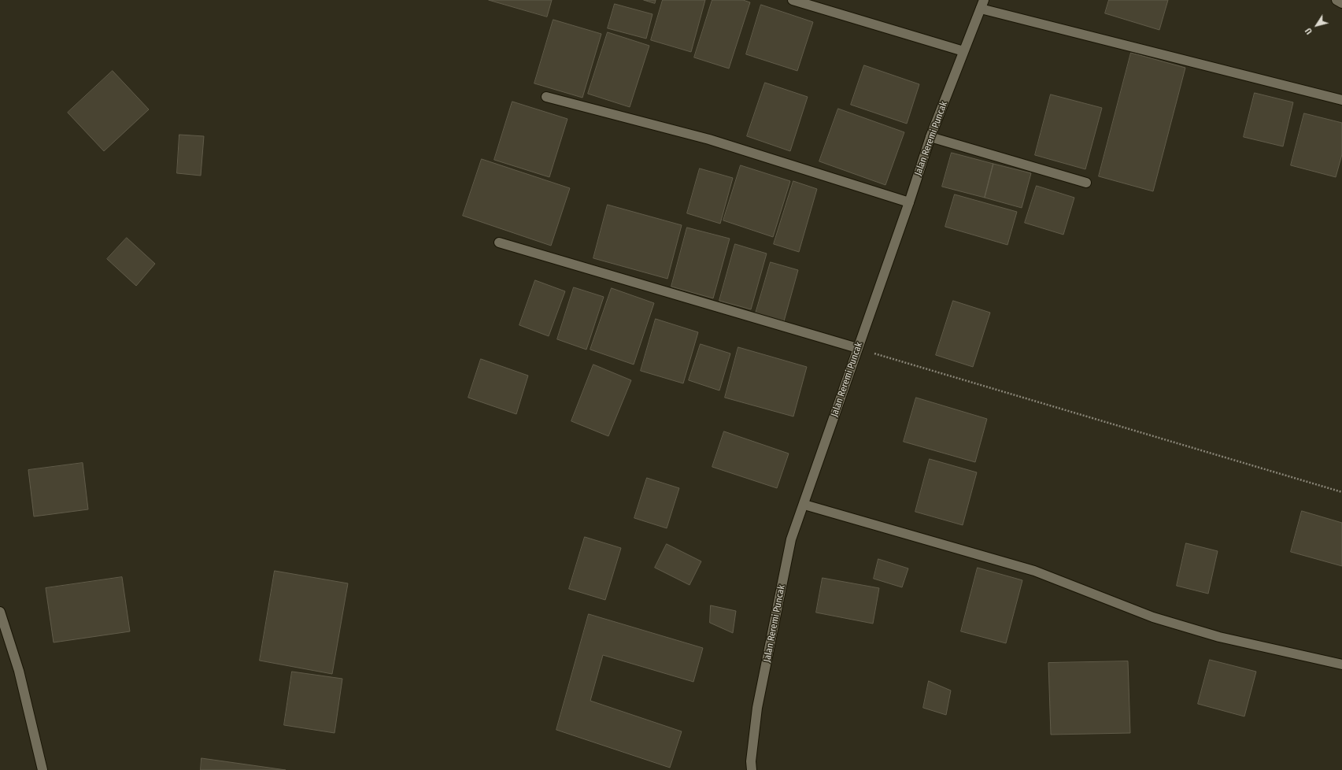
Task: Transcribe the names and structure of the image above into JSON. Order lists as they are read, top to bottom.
{
  "streets": {
    "street": ["Jalan Reremi Puncak"]
  },
  "north": "bottom left"
}
